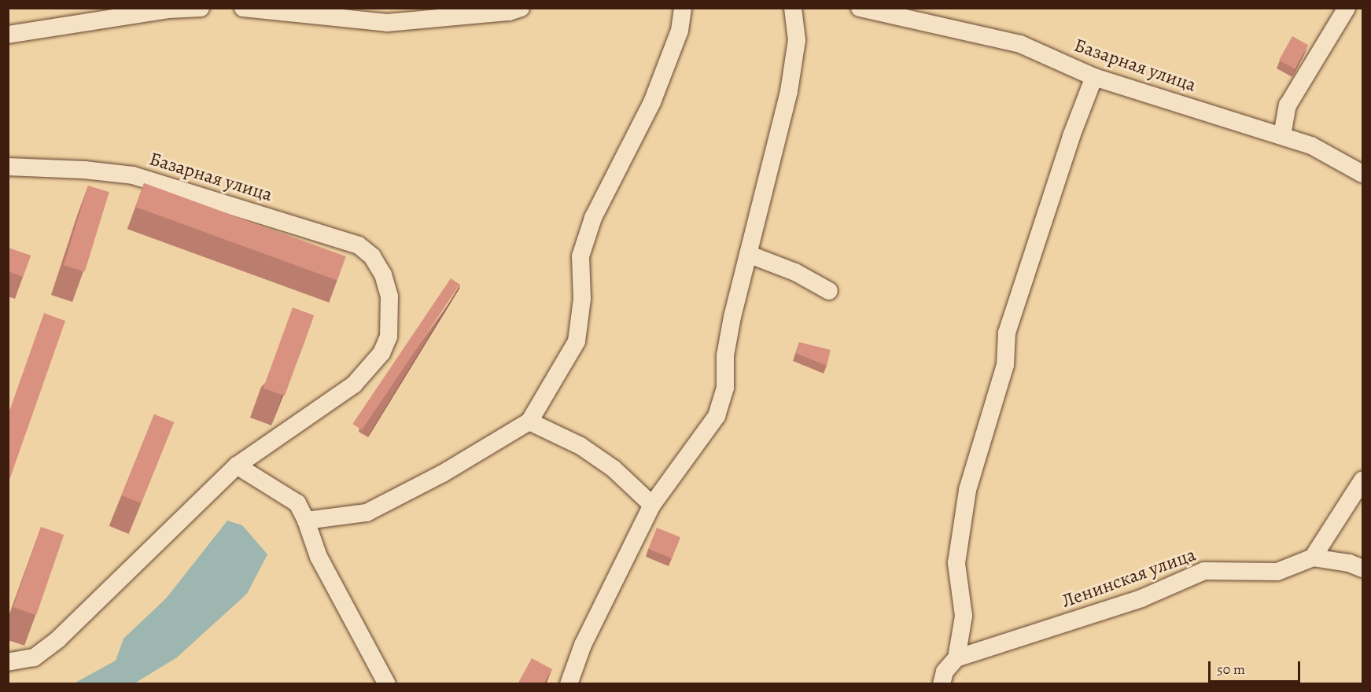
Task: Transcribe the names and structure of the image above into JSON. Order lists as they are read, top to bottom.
{
  "streets": {
    "street": ["Базарная улица", "Ленинская улица"]
  },
  "scale_bar": "50 m"
}
